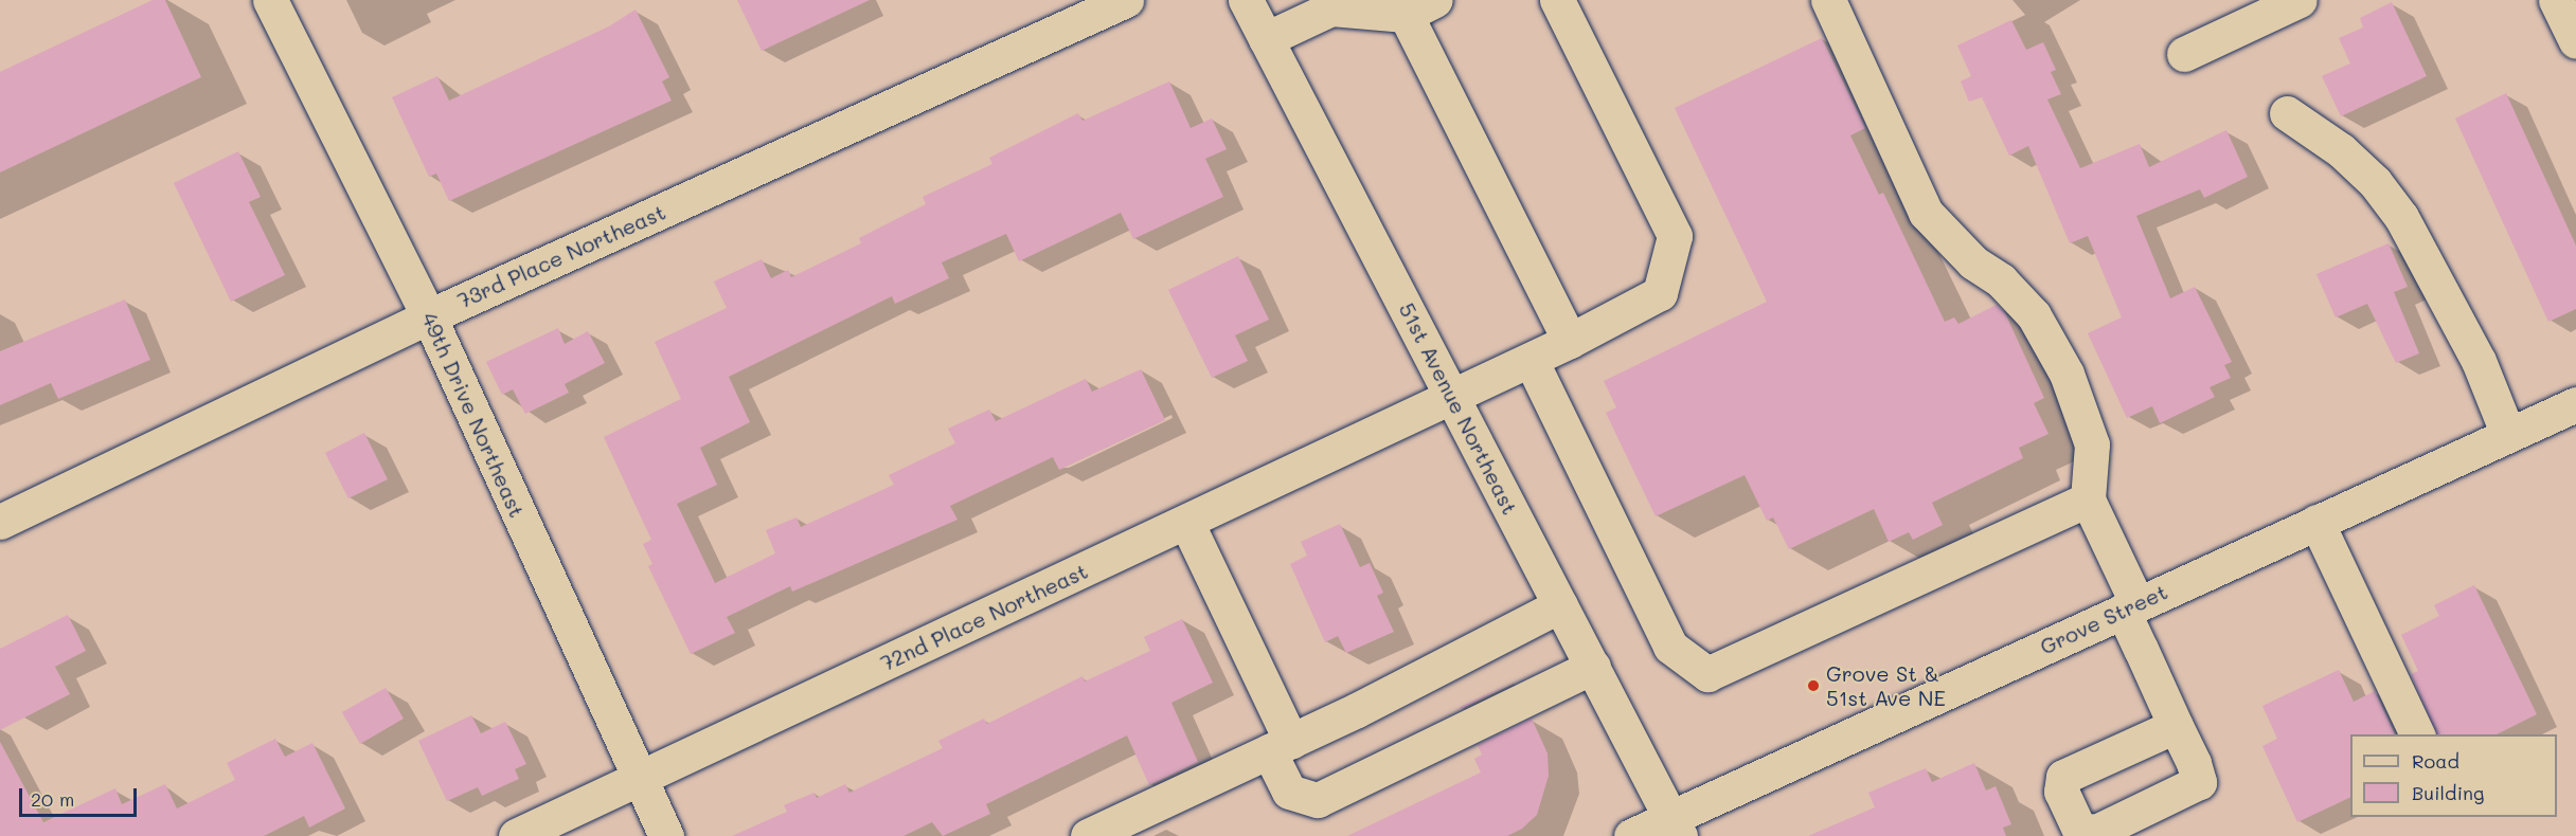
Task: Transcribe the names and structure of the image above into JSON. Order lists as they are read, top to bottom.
{
  "streets": {
    "street": [
      "73rd Place Northeast",
      "51st Avenue Northeast",
      "49th Drive Northeast",
      "72nd Place Northeast",
      "Grove Street"
    ]
  },
  "crossings": [
    ["73rd Place Northeast", "49th Drive Northeast"],
    ["51st Avenue Northeast", "72nd Place Northeast"],
    ["51st Avenue Northeast", "Grove Street"],
    ["49th Drive Northeast", "72nd Place Northeast"]
  ],
  "places": ["Grove St & 51st Ave NE"],
  "legend": ["Road", "Building"],
  "scale_bar": "20 m"
}
